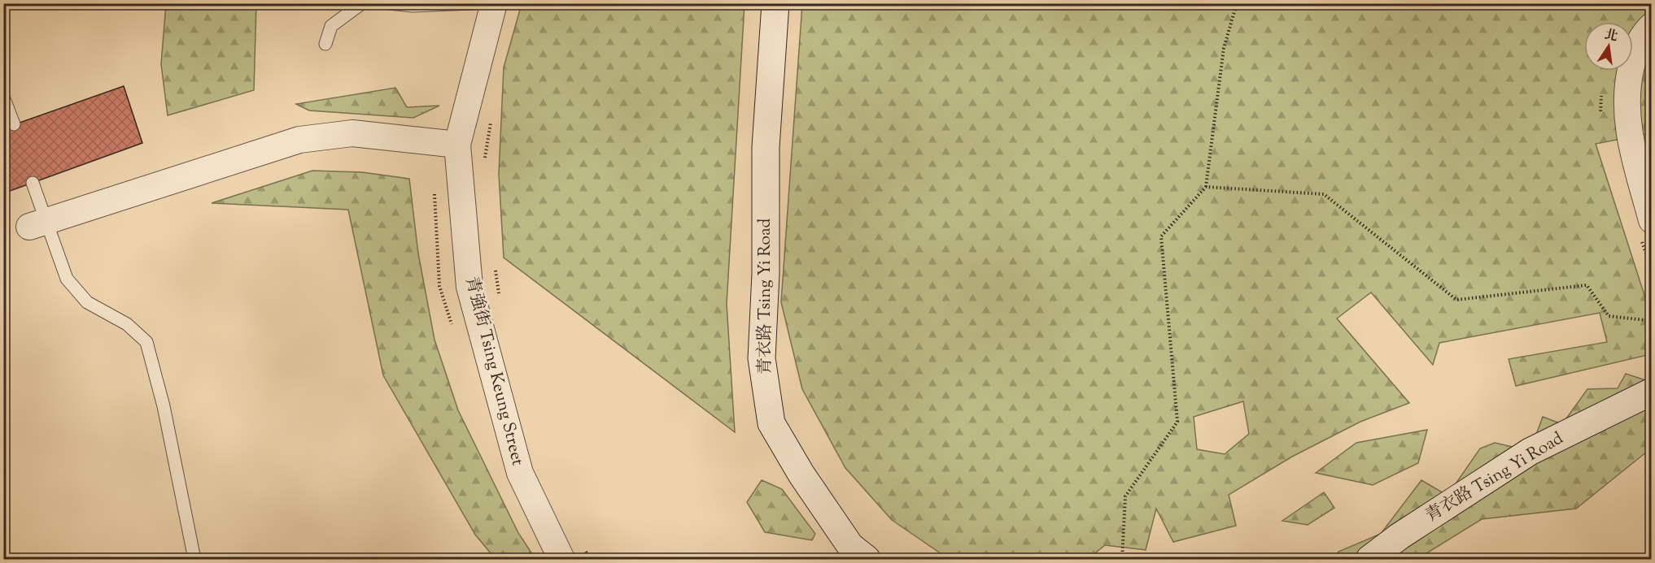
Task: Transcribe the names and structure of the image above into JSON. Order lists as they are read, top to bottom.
{
  "streets": {
    "main road": ["青衣路 Tsing Yi Road"],
    "street": ["青強街 Tsing Keung Street"]
  },
  "north": "top"
}
